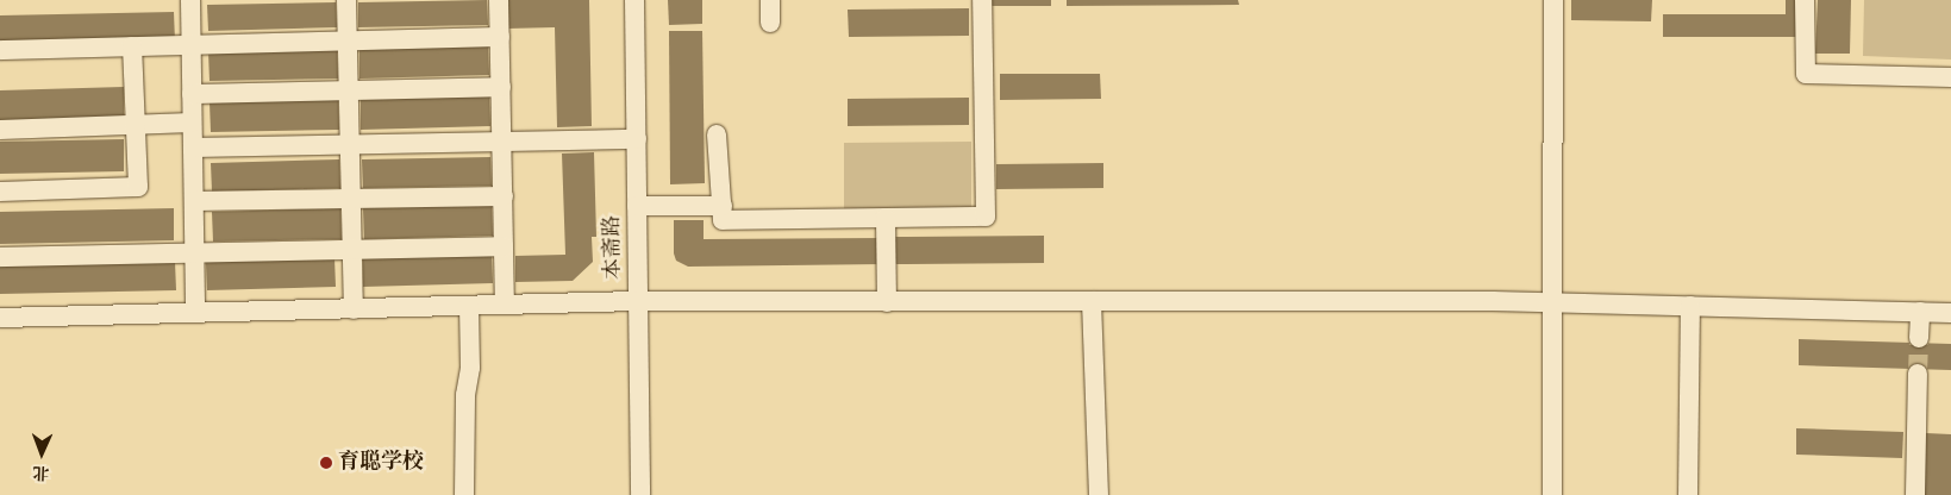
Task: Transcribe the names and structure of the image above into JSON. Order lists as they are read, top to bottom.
{
  "streets": {
    "street": ["本斋路"]
  },
  "places": ["育聪学校"],
  "north": "bottom"
}
